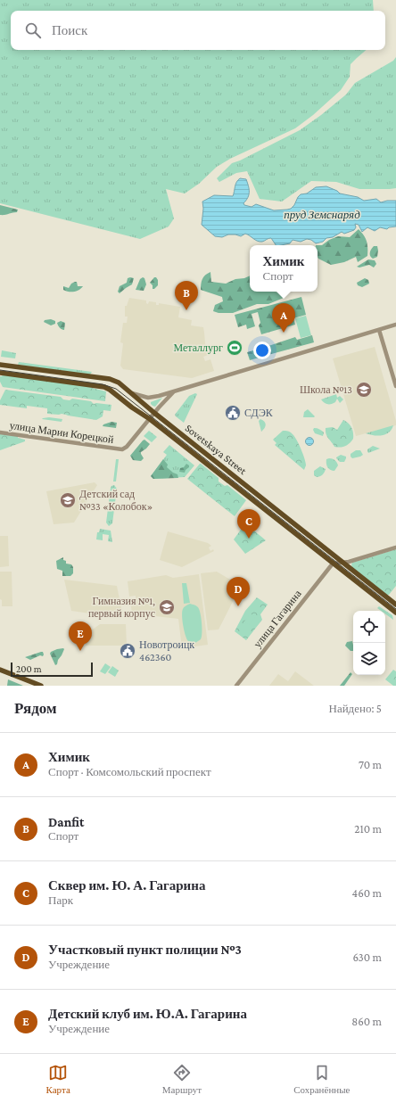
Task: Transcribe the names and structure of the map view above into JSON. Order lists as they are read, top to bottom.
{
  "streets": {
    "main road": ["Sovetskaya Street"],
    "street": ["улица Марии Корецкой", "улица Гагарина"]
  },
  "crossings": [
    ["улица Марии Корецкой", "Sovetskaya Street"],
    ["Sovetskaya Street", "улица Гагарина"]
  ],
  "water": ["пруд Земснаряд"],
  "places": {
    "sports": ["Металлург"],
    "school or university": ["Школа №13", "Детский сад №33 «Колобок»", "Гимназия №1, первый корпус"],
    "public building": ["СДЭК", "Новотроицк 462360"]
  },
  "scale_bar": "200 m",
  "page": {
    "search": "Поиск",
    "popup": ["Химик", "Спорт"],
    "pins": [
      "B",
      "A",
      "C",
      "D",
      "E"
    ],
    "scale": "200 m",
    "heading": ["Рядом", "Найдено: 5"],
    "list": [
      {
        "mark": "A",
        "name": "Химик",
        "note": "Спорт · Комсомольский проспект",
        "value": "70 m"
      },
      {
        "mark": "B",
        "name": "Danfit",
        "note": "Спорт",
        "value": "210 m"
      },
      {
        "mark": "C",
        "name": "Сквер им. Ю. А. Гагарина",
        "note": "Парк",
        "value": "460 m"
      },
      {
        "mark": "D",
        "name": "Участковый пункт полиции №3",
        "note": "Учреждение",
        "value": "630 m"
      },
      {
        "mark": "E",
        "name": "Детский клуб им. Ю.А. Гагарина",
        "note": "Учреждение",
        "value": "860 m"
      }
    ],
    "nav": ["Карта", "Маршрут", "Сохранённые"]
  }
}
